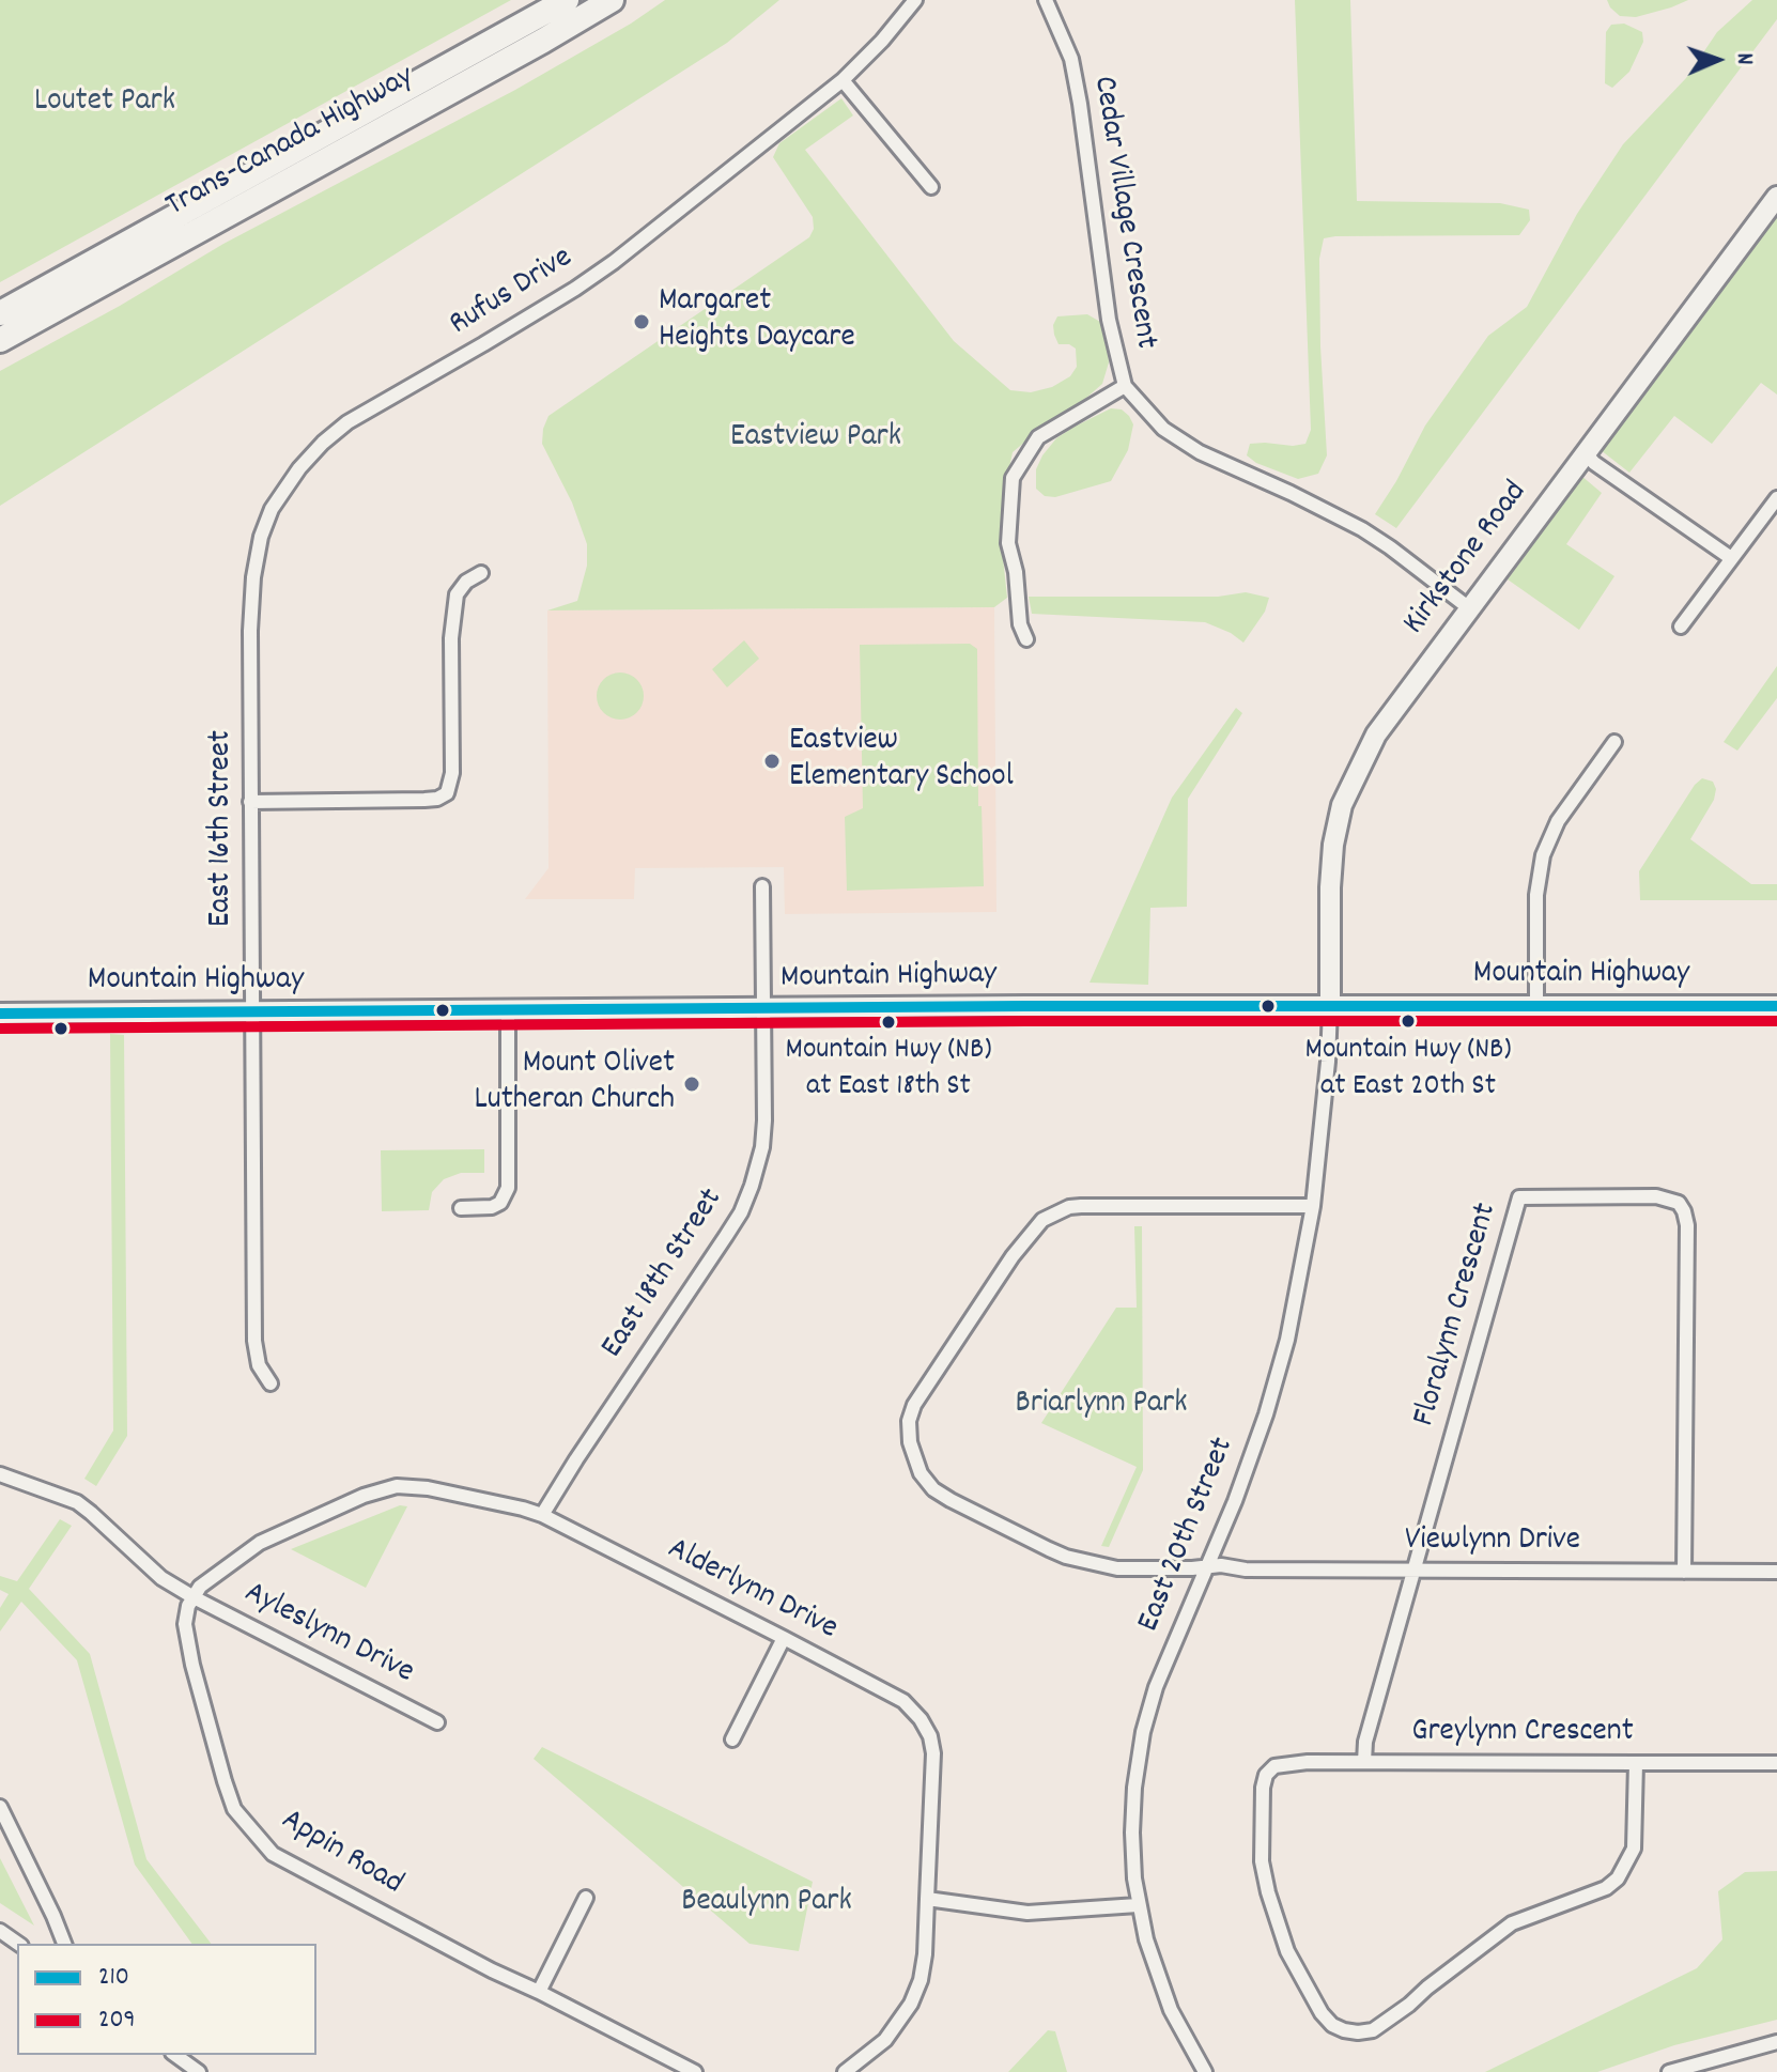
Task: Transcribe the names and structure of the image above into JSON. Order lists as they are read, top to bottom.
{
  "streets": {
    "highway": ["Trans-Canada Highway"],
    "main road": ["Kirkstone Road", "Mountain Highway"],
    "street": [
      "Cedar Village Crescent",
      "Rufus Drive",
      "East 16th Street",
      "East 18th Street",
      "Floralynn Crescent",
      "East 20th Street",
      "Viewlynn Drive",
      "Alderlynn Drive",
      "Ayleslynn Drive",
      "Greylynn Crescent",
      "Appin Road"
    ]
  },
  "crossings": [
    ["Cedar Village Crescent", "Kirkstone Road"],
    ["Rufus Drive", "East 16th Street"],
    ["Kirkstone Road", "Mountain Highway"],
    ["Kirkstone Road", "East 20th Street"],
    ["East 16th Street", "Mountain Highway"],
    ["Mountain Highway", "East 18th Street"],
    ["Mountain Highway", "East 20th Street"],
    ["East 18th Street", "Alderlynn Drive"],
    ["Floralynn Crescent", "Viewlynn Drive"],
    ["Floralynn Crescent", "Greylynn Crescent"],
    ["East 20th Street", "Viewlynn Drive"],
    ["Alderlynn Drive", "Ayleslynn Drive"],
    ["Alderlynn Drive", "Appin Road"],
    ["Ayleslynn Drive", "Appin Road"]
  ],
  "parks": [
    "Loutet Park",
    "Eastview Park",
    "Briarlynn Park",
    "Beaulynn Park"
  ],
  "places": [
    "Margaret Heights Daycare",
    "Eastview Elementary School",
    "Mountain Hwy (NB) at East 20th St",
    "Mountain Hwy (NB) at East 18th St",
    "Mount Olivet Lutheran Church"
  ],
  "lines": ["transit line 210", "transit line 209"],
  "legend": ["210", "209"],
  "north": "right"
}
